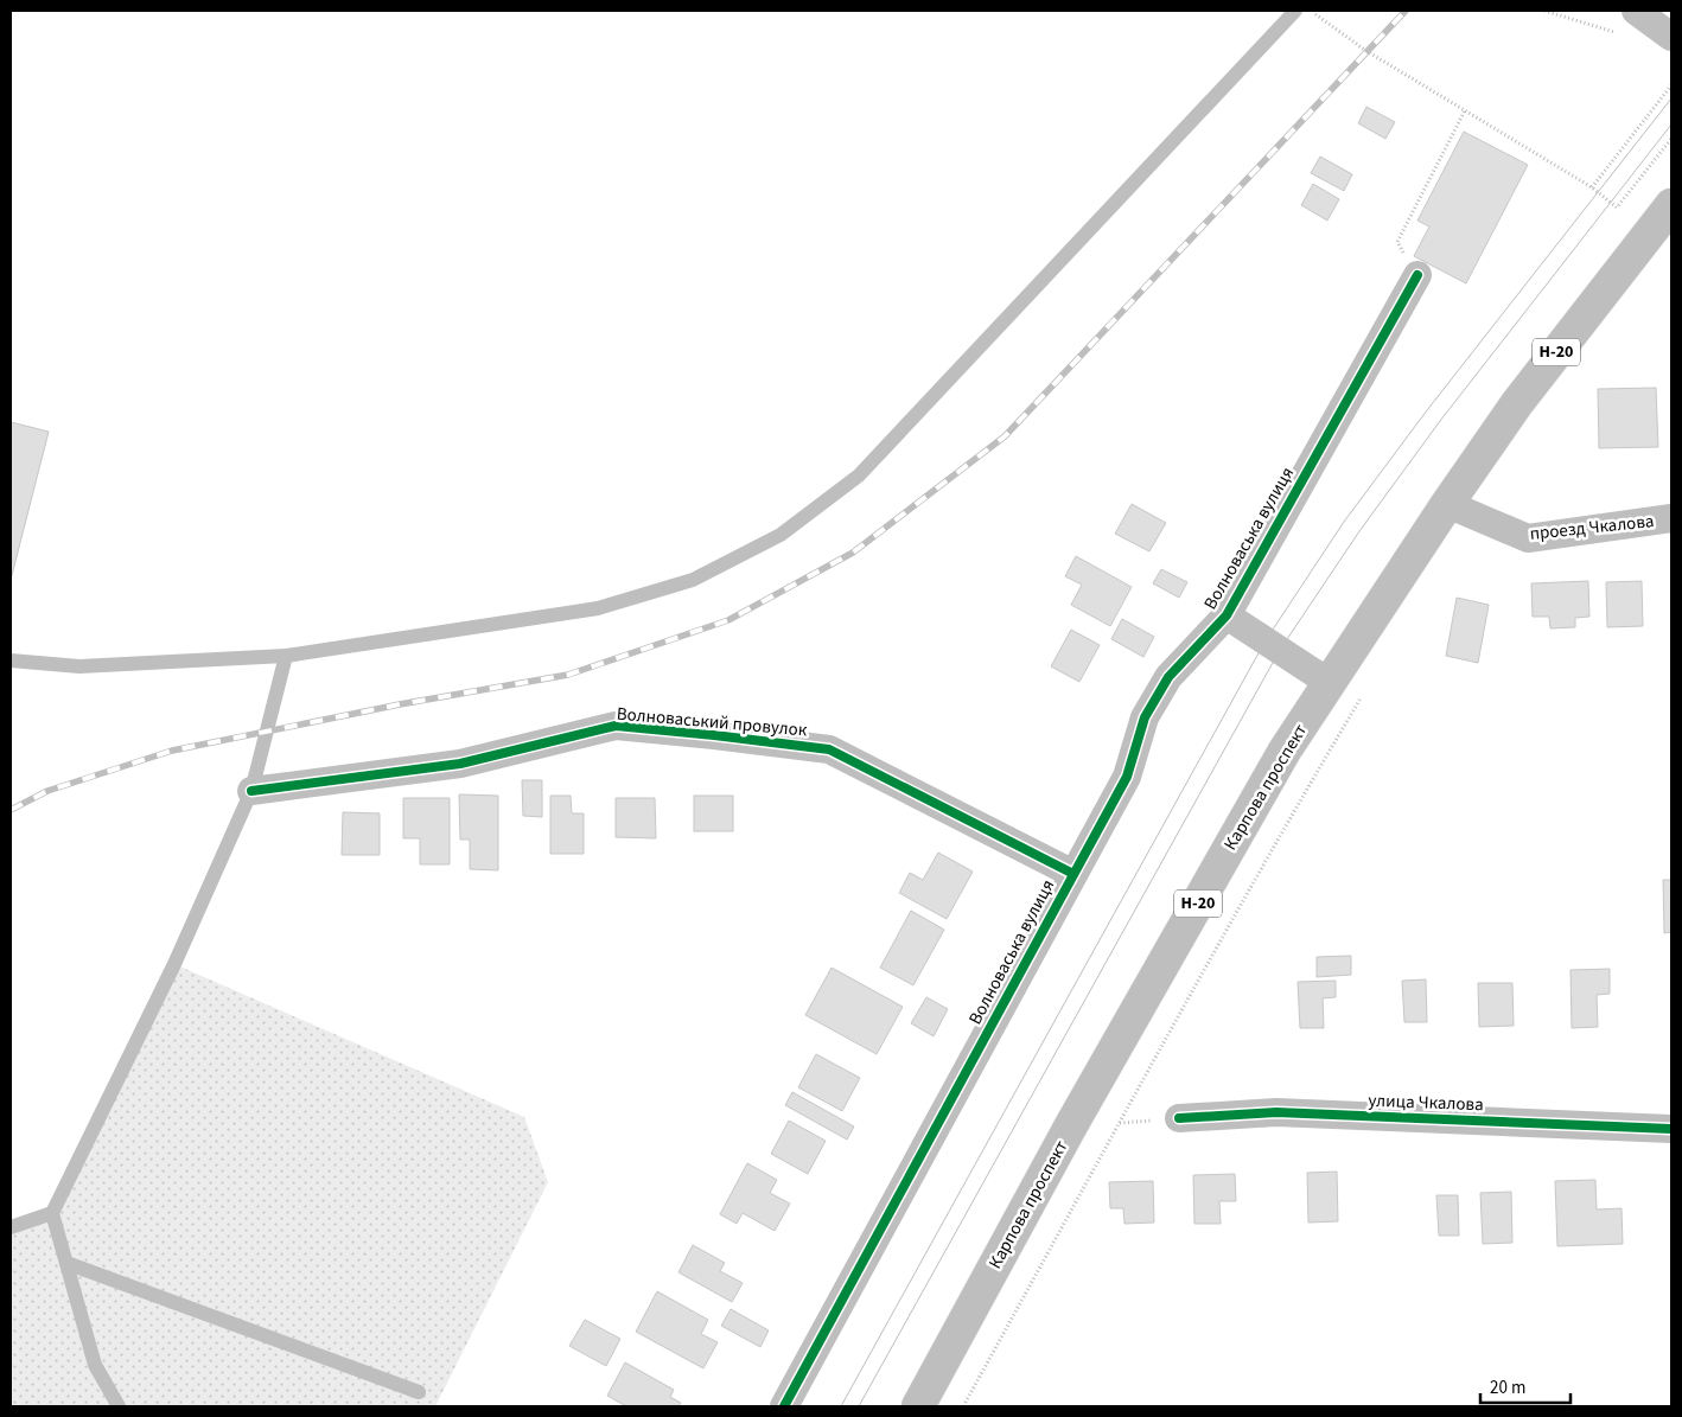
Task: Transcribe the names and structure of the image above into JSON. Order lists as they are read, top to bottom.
{
  "streets": {
    "main road": ["Н-20", "Карпова проспект"],
    "street": [
      "проезд Чкалова",
      "Волноваська вулиця",
      "Волноваський провулок",
      "улица Чкалова"
    ]
  },
  "crossings": [
    ["проезд Чкалова", "Карпова проспект"],
    ["Волноваська вулиця", "Волноваський провулок"]
  ],
  "scale_bar": "20 m"
}
